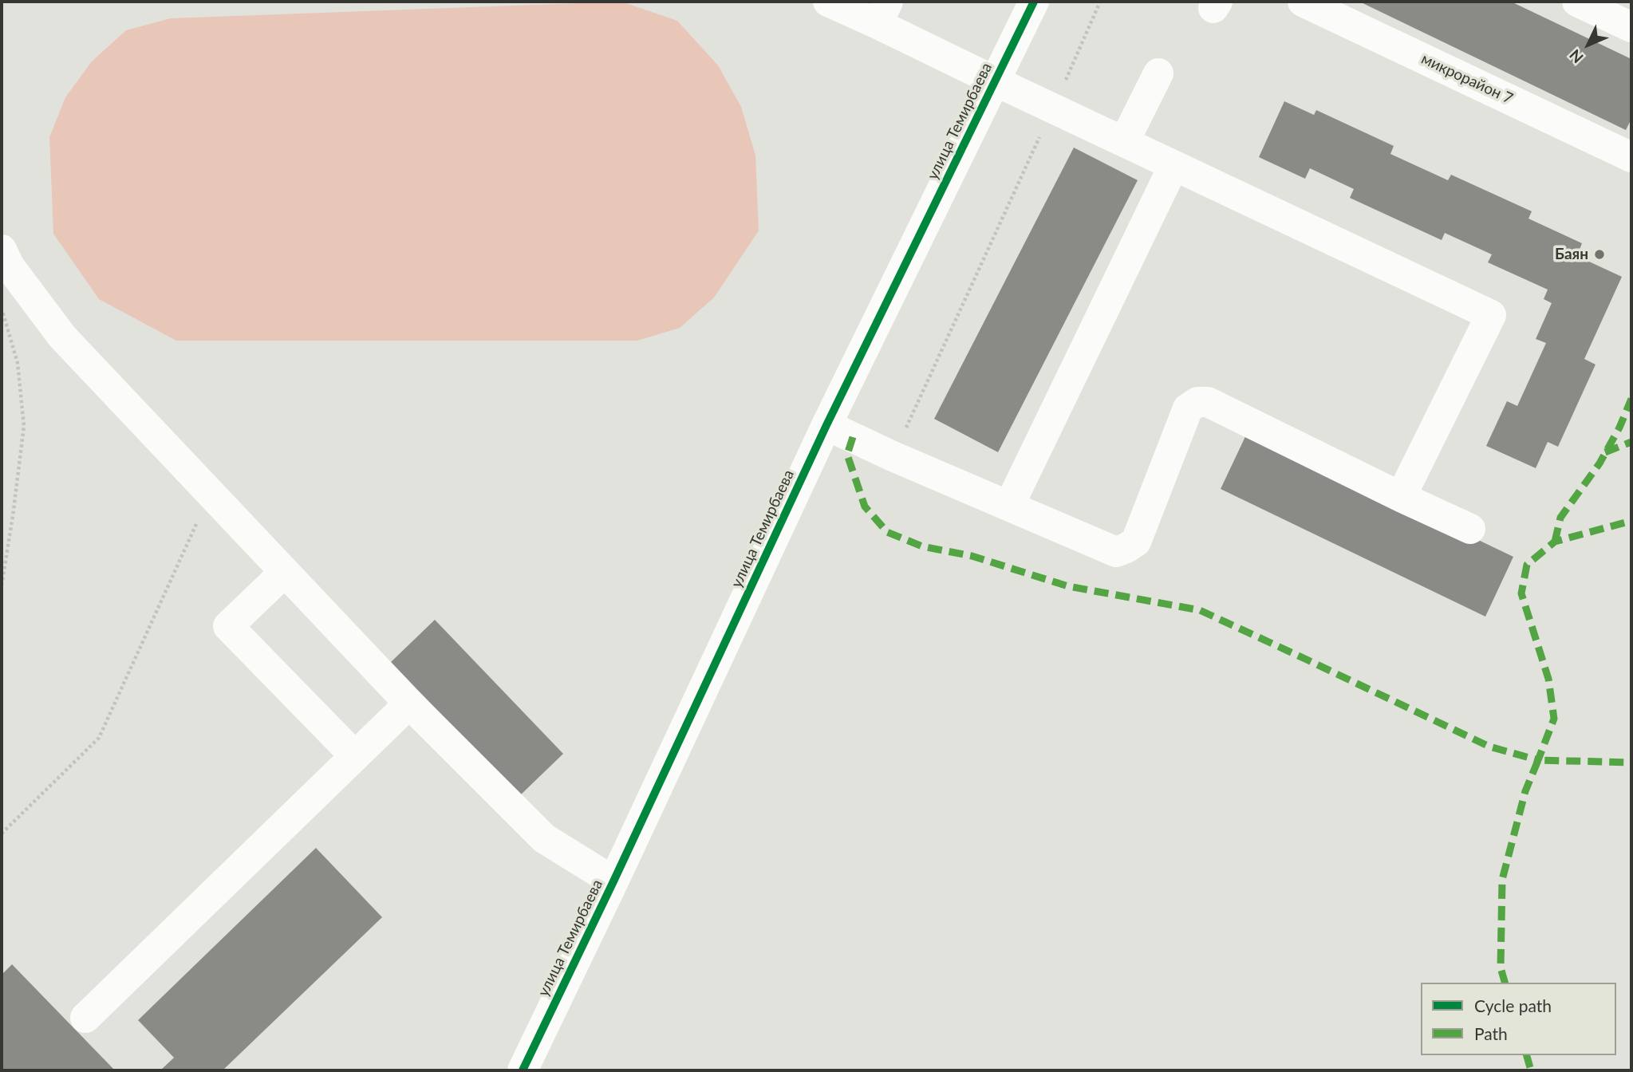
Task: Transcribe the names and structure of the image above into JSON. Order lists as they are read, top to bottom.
{
  "streets": {
    "street": ["микрорайон 7", "улица Темирбаева"]
  },
  "places": ["Баян"],
  "legend": ["Cycle path", "Path"],
  "north": "bottom left"
}
